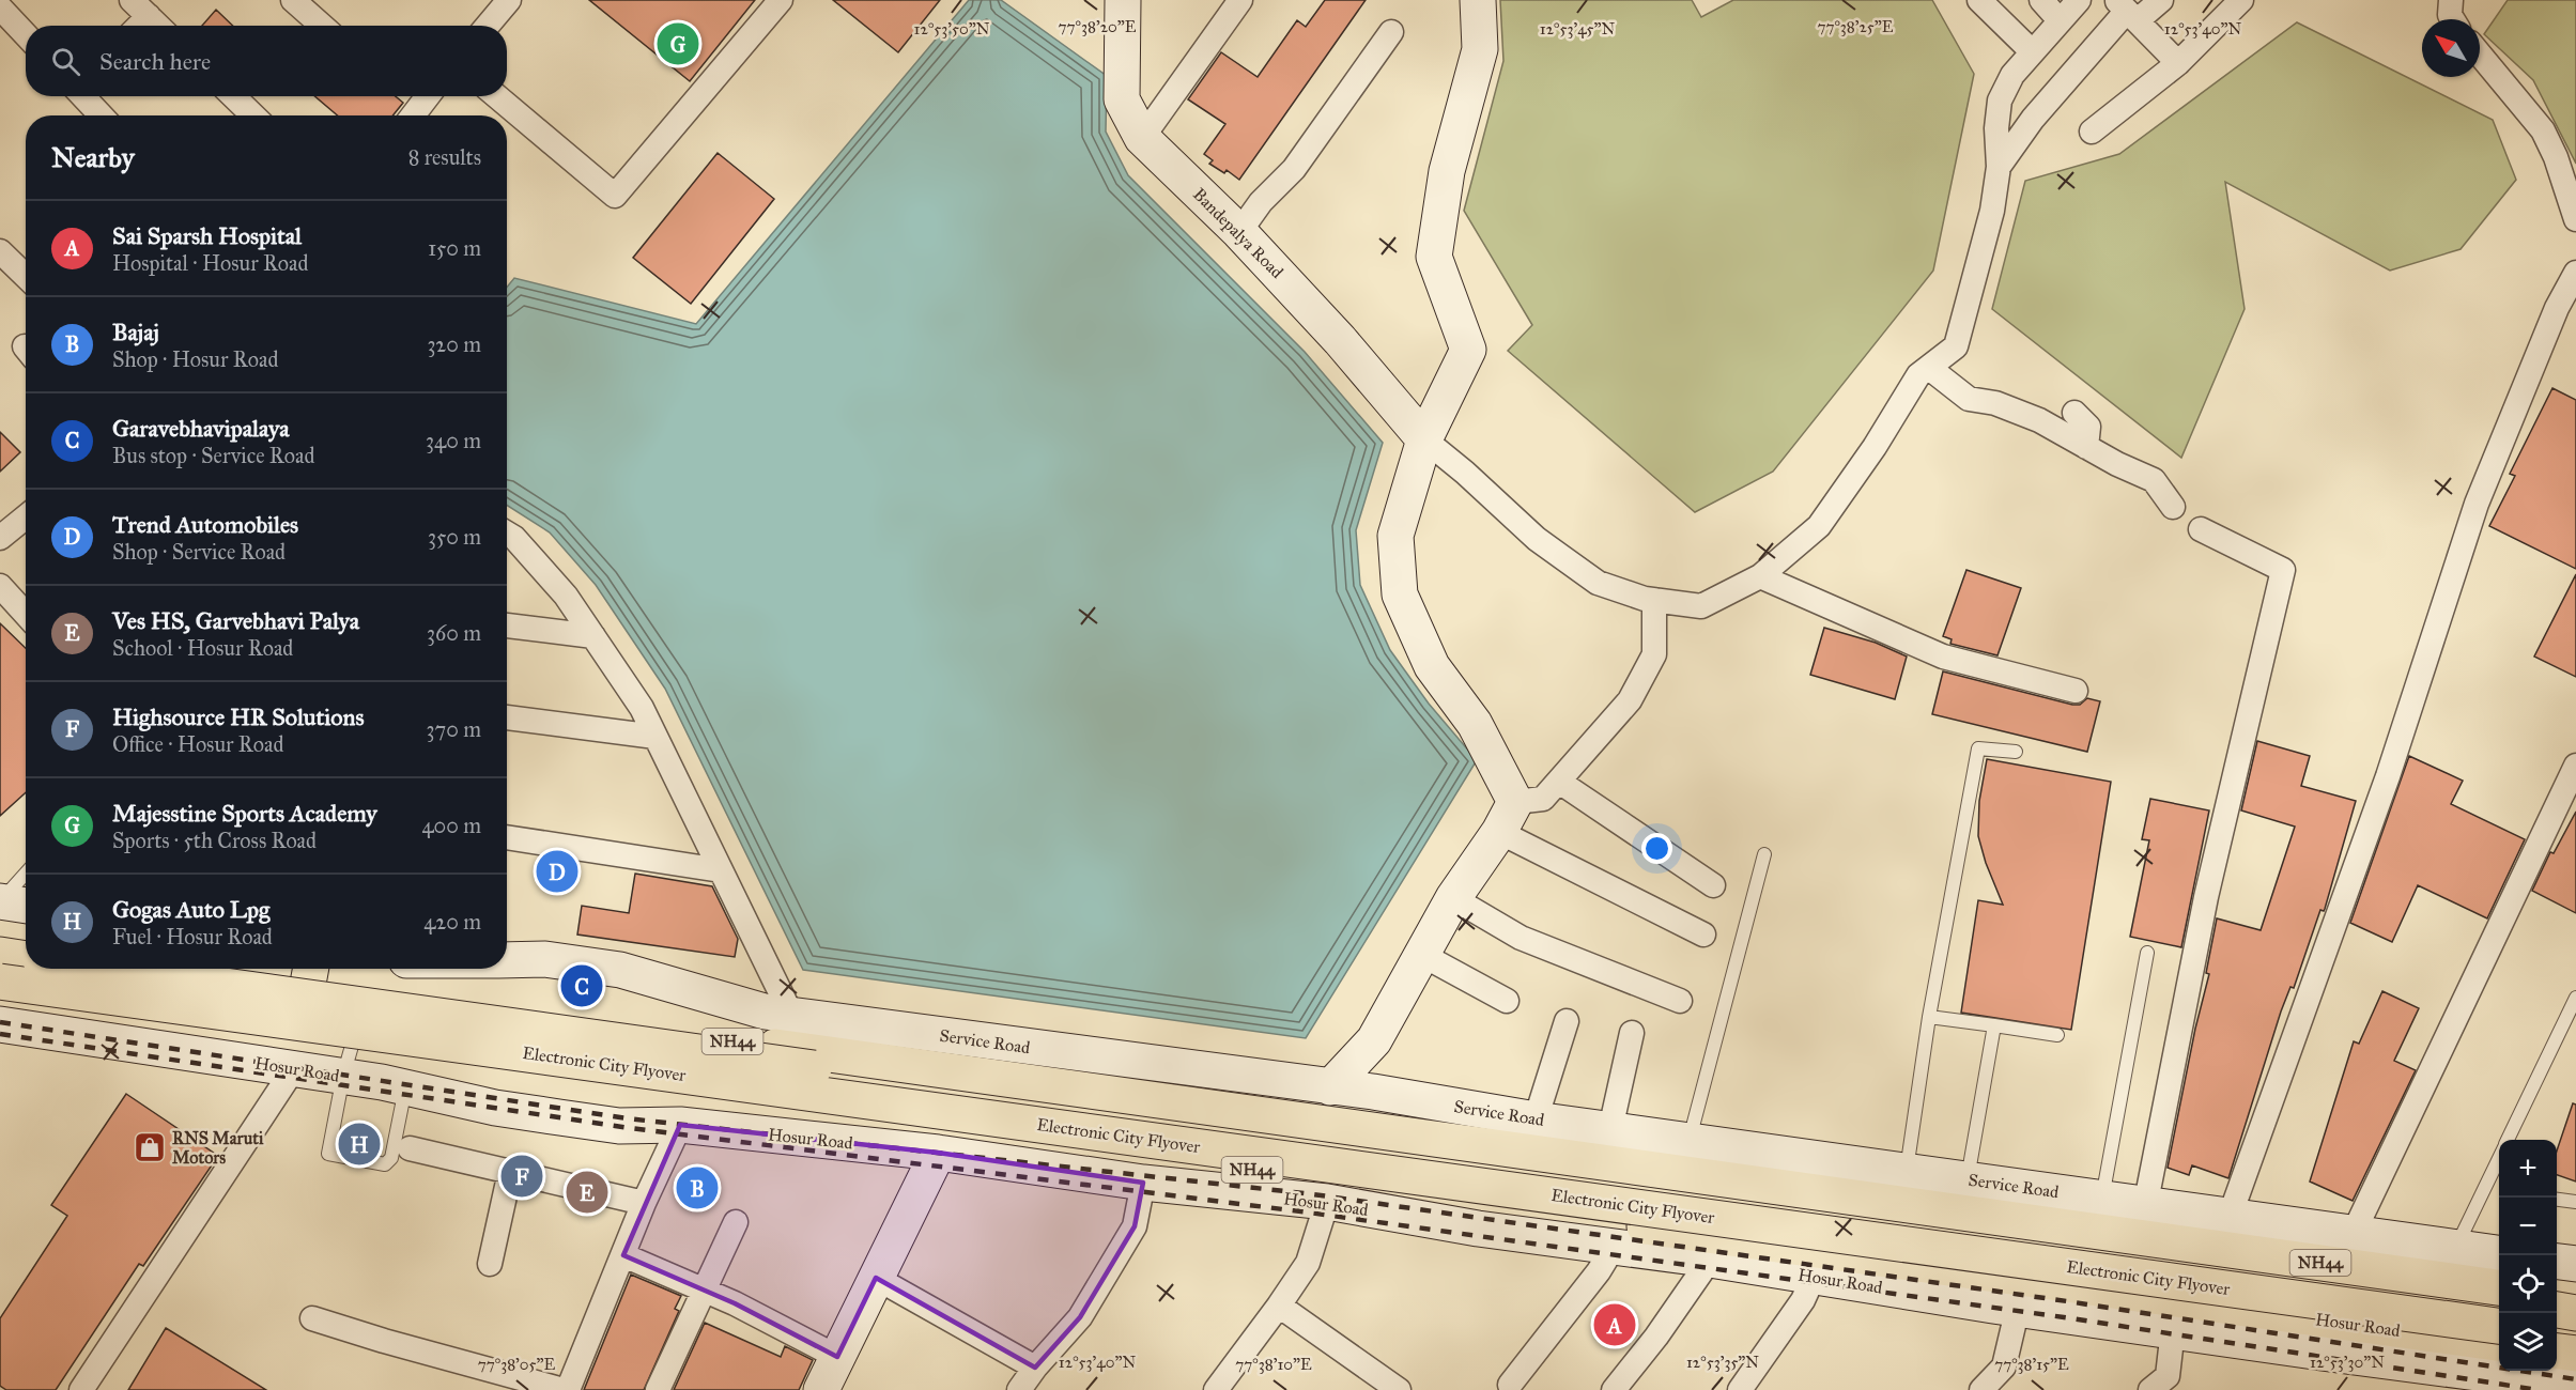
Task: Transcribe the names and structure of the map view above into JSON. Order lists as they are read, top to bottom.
{
  "streets": {
    "highway": ["NH44", "Electronic City Flyover", "Hosur Road"],
    "street": ["Bandepalya Road", "Service Road"]
  },
  "places": {
    "shop": ["RNS Maruti Motors"]
  },
  "north": "top left",
  "page": {
    "pins": [
      "G",
      "D",
      "C",
      "H",
      "F",
      "B",
      "E",
      "A"
    ],
    "search": "Search here",
    "heading": ["Nearby", "8 results"],
    "list": [
      {
        "mark": "A",
        "name": "Sai Sparsh Hospital",
        "note": "Hospital · Hosur Road",
        "value": "150 m"
      },
      {
        "mark": "B",
        "name": "Bajaj",
        "note": "Shop · Hosur Road",
        "value": "320 m"
      },
      {
        "mark": "C",
        "name": "Garavebhavipalaya",
        "note": "Bus stop · Service Road",
        "value": "340 m"
      },
      {
        "mark": "D",
        "name": "Trend Automobiles",
        "note": "Shop · Service Road",
        "value": "350 m"
      },
      {
        "mark": "E",
        "name": "Ves HS, Garvebhavi Palya",
        "note": "School · Hosur Road",
        "value": "360 m"
      },
      {
        "mark": "F",
        "name": "Highsource HR Solutions",
        "note": "Office · Hosur Road",
        "value": "370 m"
      },
      {
        "mark": "G",
        "name": "Majesstine Sports Academy",
        "note": "Sports · 5th Cross Road",
        "value": "400 m"
      },
      {
        "mark": "H",
        "name": "Gogas Auto Lpg",
        "note": "Fuel · Hosur Road",
        "value": "420 m"
      }
    ],
    "map_buttons": ["+", "−"]
  },
  "coordinates": [
    "77°38'20\"E",
    "77°38'25\"E",
    "12°53'50\"N",
    "12°53'45\"N",
    "12°53'40\"N",
    "12°53'35\"N",
    "12°53'30\"N",
    "77°38'05\"E",
    "77°38'10\"E",
    "77°38'15\"E"
  ]
}
